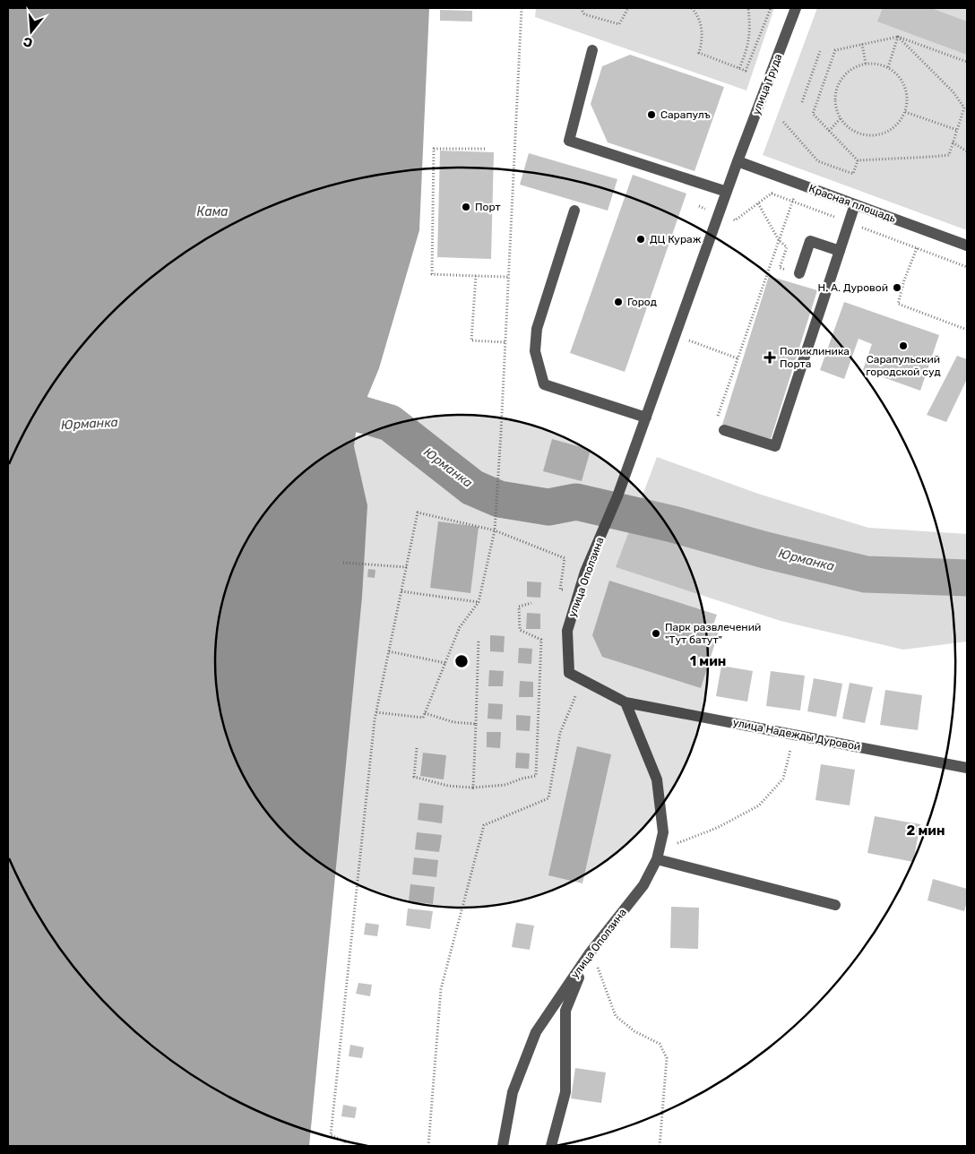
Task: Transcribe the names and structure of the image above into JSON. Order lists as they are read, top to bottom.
{
  "streets": {
    "street": [
      "улица Труда",
      "Красная площадь",
      "улица Оползина",
      "улица Надежды Дуровой"
    ]
  },
  "crossings": [
    ["улица Труда", "Красная площадь"],
    ["улица Труда", "улица Оползина"],
    ["Красная площадь", "улица Оползина"],
    ["улица Оползина", "улица Надежды Дуровой"]
  ],
  "water": ["Кама", "Юрманка"],
  "places": {
    "other": [
      "Сарапулъ",
      "Порт",
      "ДЦ Кураж",
      "Н. А. Дуровой",
      "Город",
      "Сарапульский городской суд",
      "Парк развлечений \"Тут батут\""
    ],
    "health": ["Поликлиника Порта"]
  },
  "north": "bottom",
  "rings": ["1 мин", "2 мин"]
}
